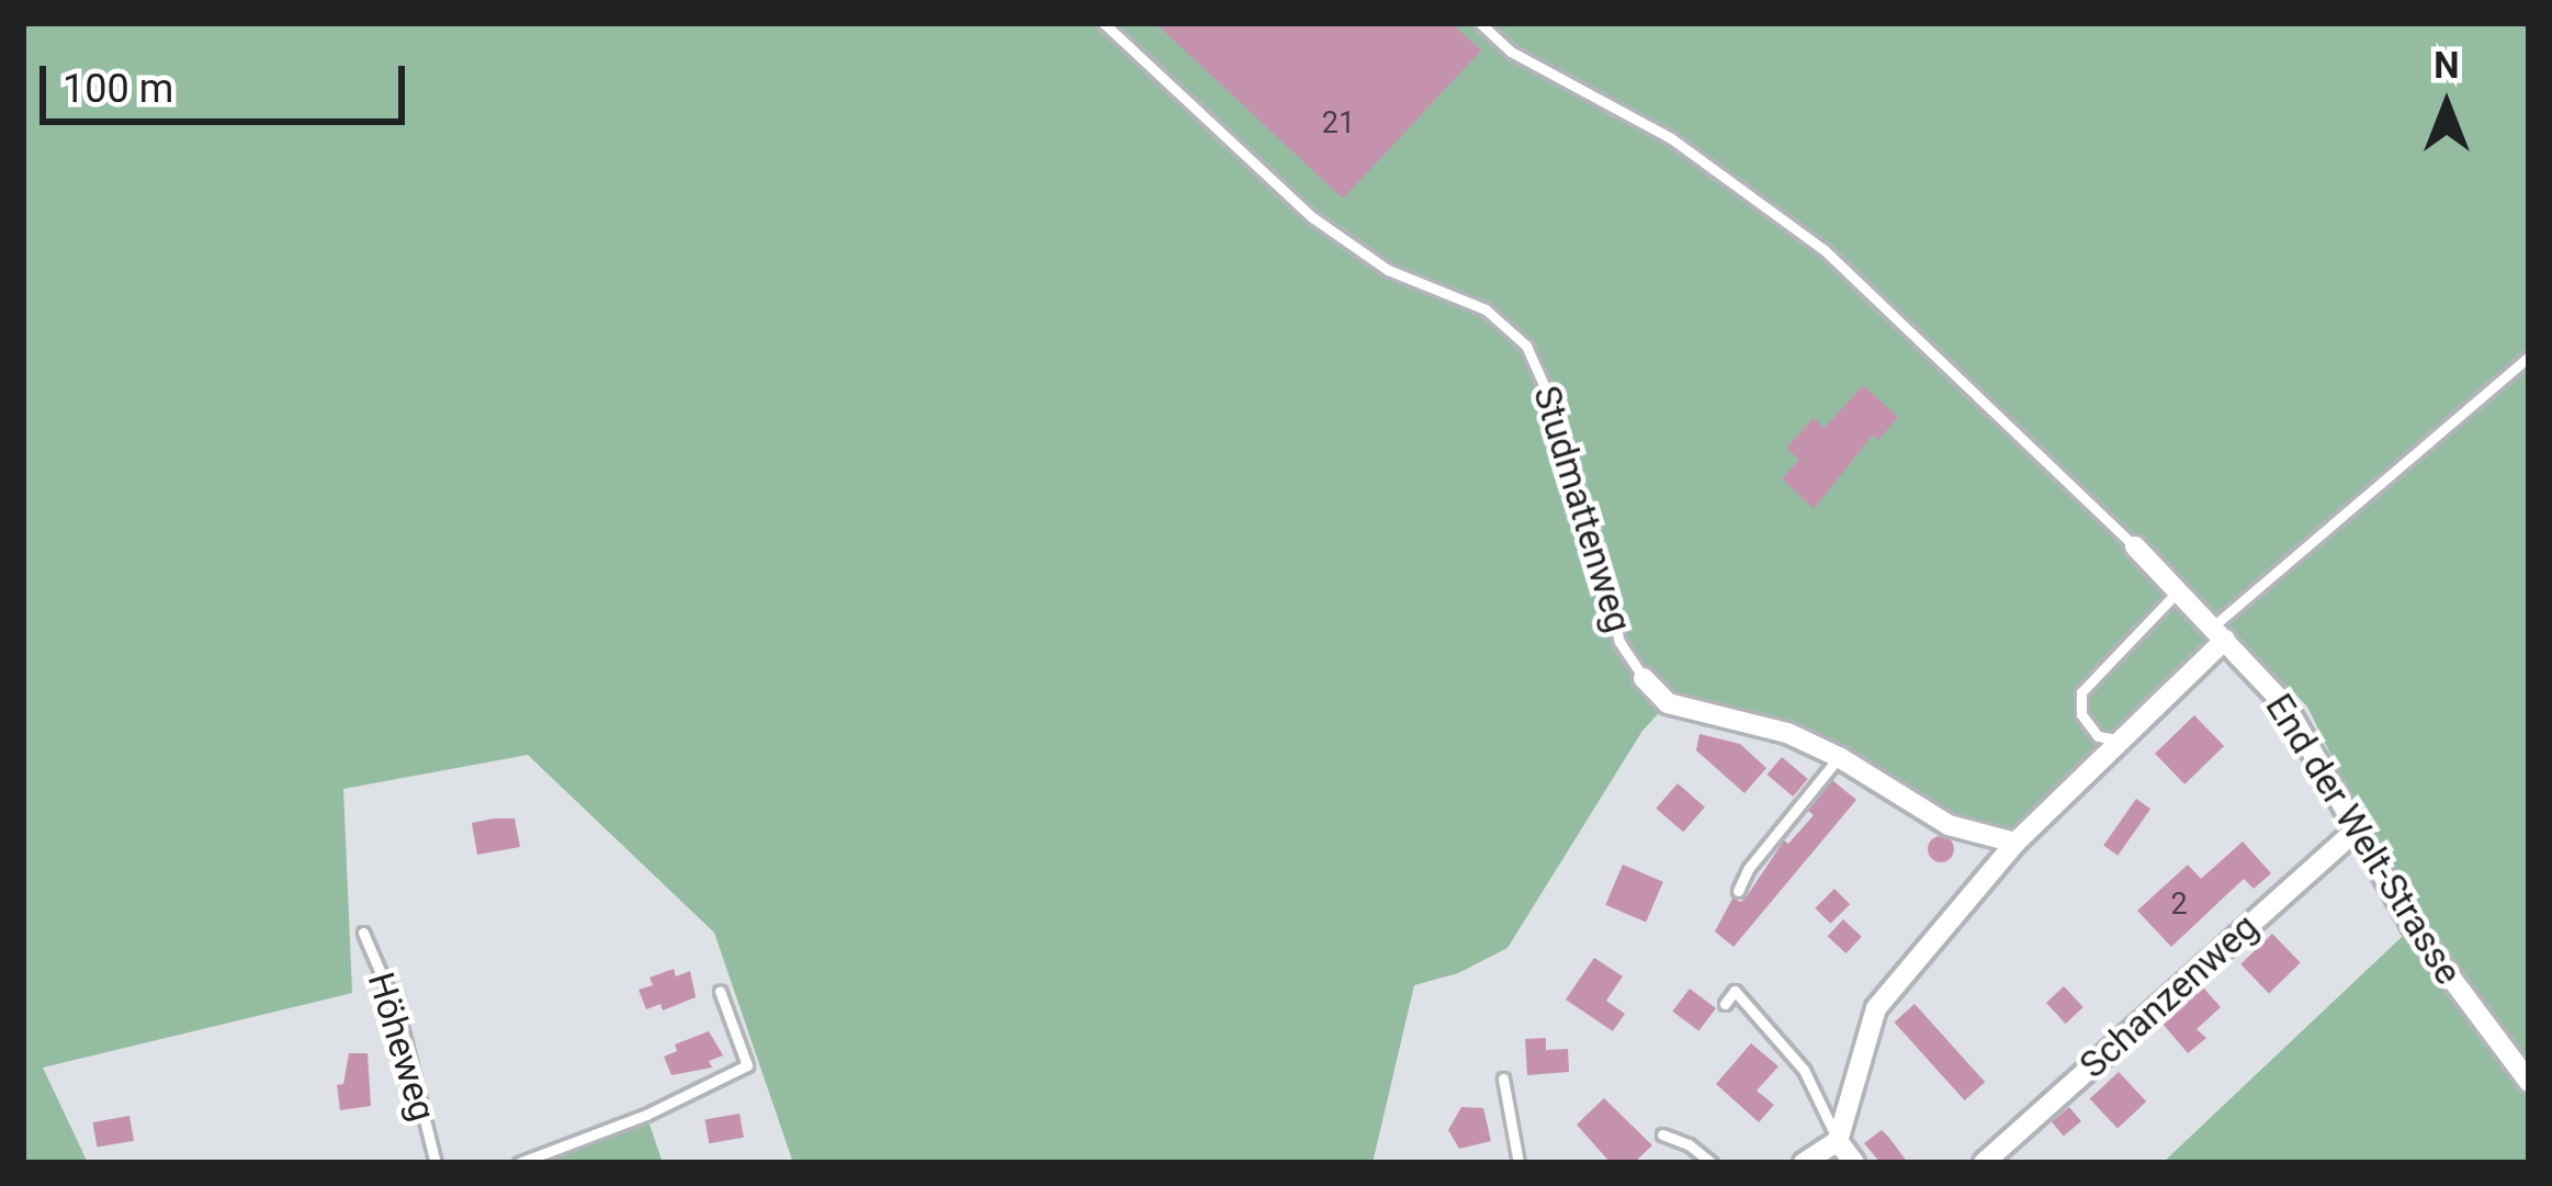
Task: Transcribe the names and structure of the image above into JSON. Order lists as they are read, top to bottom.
{
  "streets": {
    "street": ["Studmattenweg", "End der Welt-Strasse", "Schanzenweg"],
    "lane": ["Höheweg"]
  },
  "crossings": [
    ["End der Welt-Strasse", "Schanzenweg"]
  ],
  "house_numbers": ["21", "2"],
  "scale_bar": "100 m",
  "north": "top"
}
